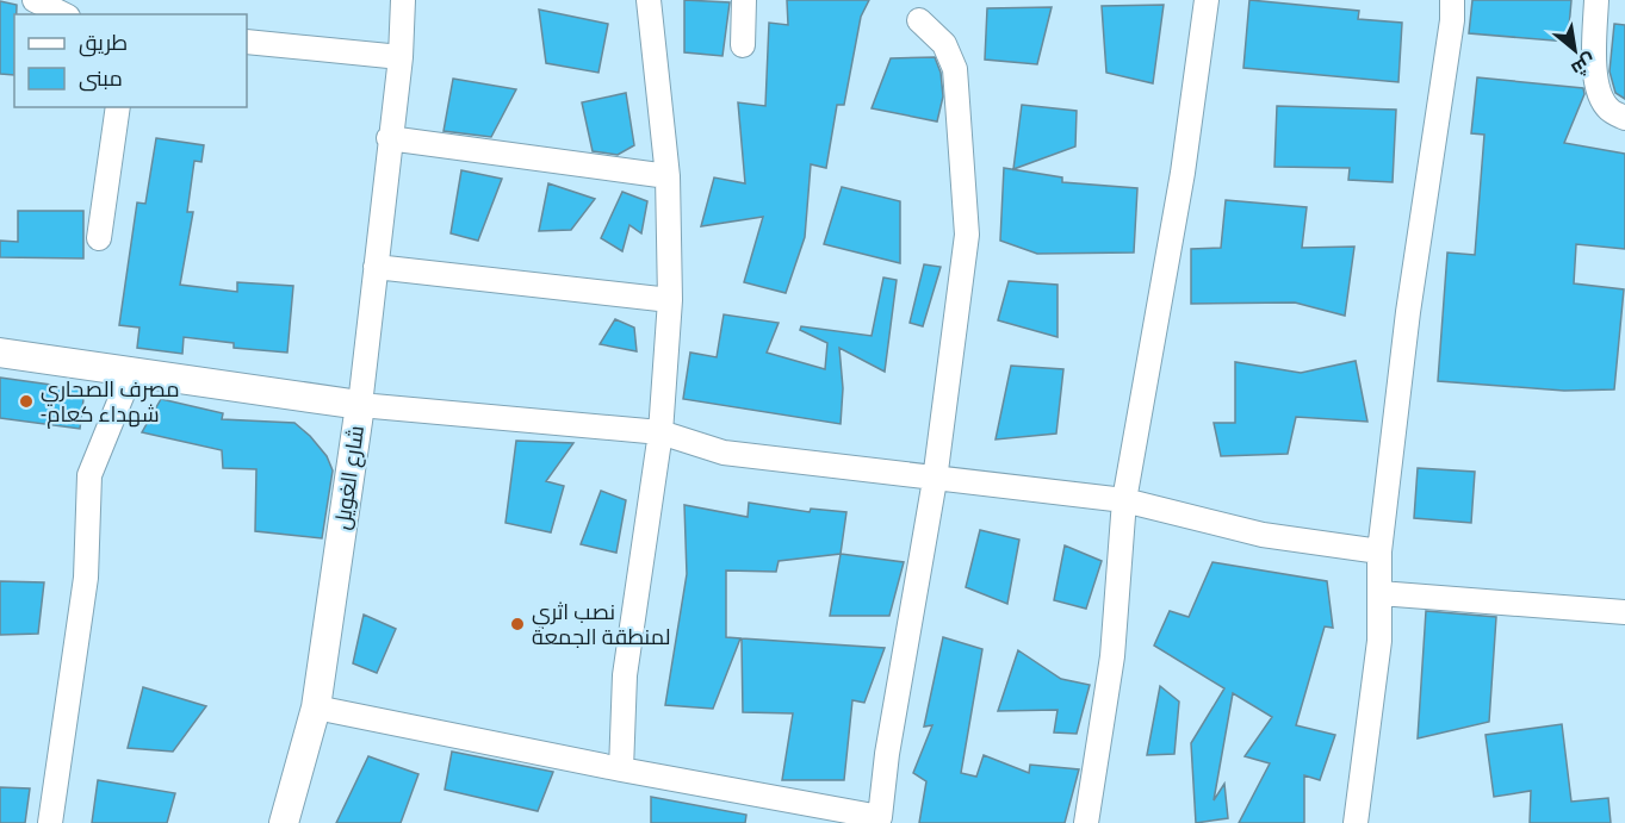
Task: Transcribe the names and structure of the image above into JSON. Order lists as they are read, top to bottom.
{
  "streets": {
    "street": ["شارع الغويل"]
  },
  "places": ["مصرف الصحاري -شهداء كعام", "نصب اثري لمنطقة الجمعة"],
  "legend": ["طريق", "مبنى"],
  "north": "bottom right"
}
